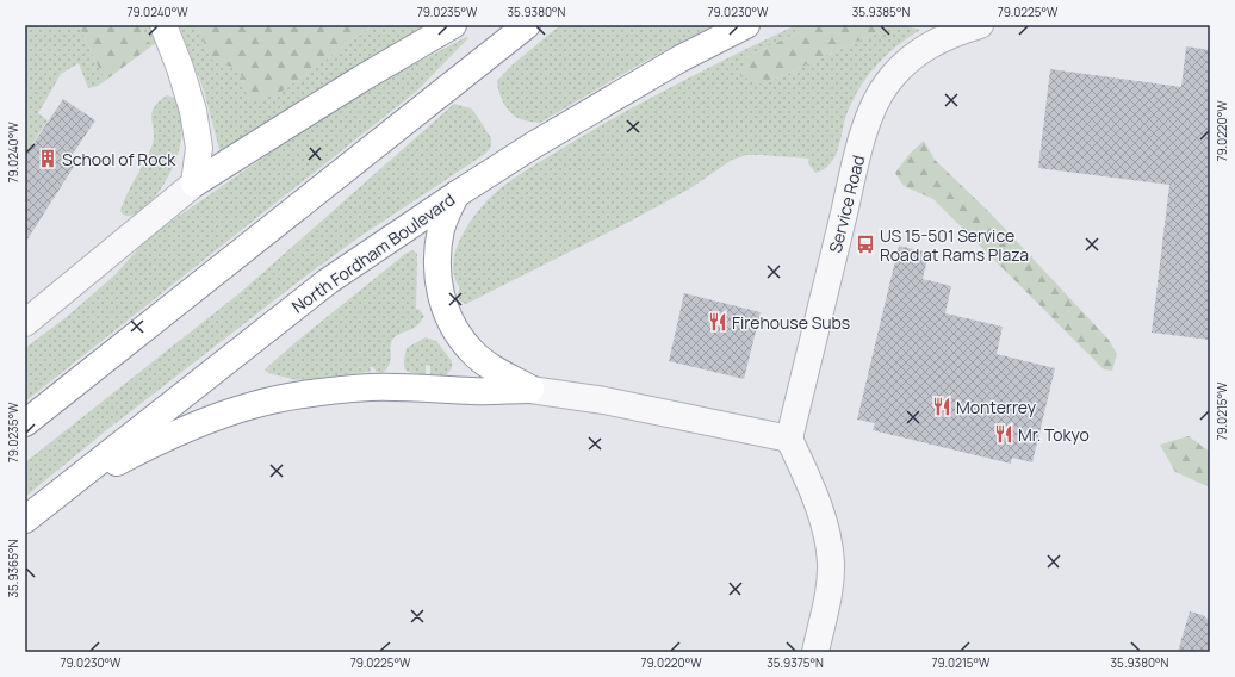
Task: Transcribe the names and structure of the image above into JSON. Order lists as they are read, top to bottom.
{
  "streets": {
    "main road": ["North Fordham Boulevard"],
    "street": ["Service Road"]
  },
  "places": {
    "building": ["School of Rock"],
    "bus stop": ["US 15-501 Service Road at Rams Plaza"],
    "restaurant": ["Firehouse Subs", "Monterrey", "Mr. Tokyo"]
  },
  "coordinates": [
    "79.0240°W",
    "79.0235°W",
    "35.9380°N",
    "79.0230°W",
    "35.9385°N",
    "79.0225°W",
    "79.0220°W",
    "79.0215°W",
    "35.9365°N",
    "35.9375°N"
  ]
}
